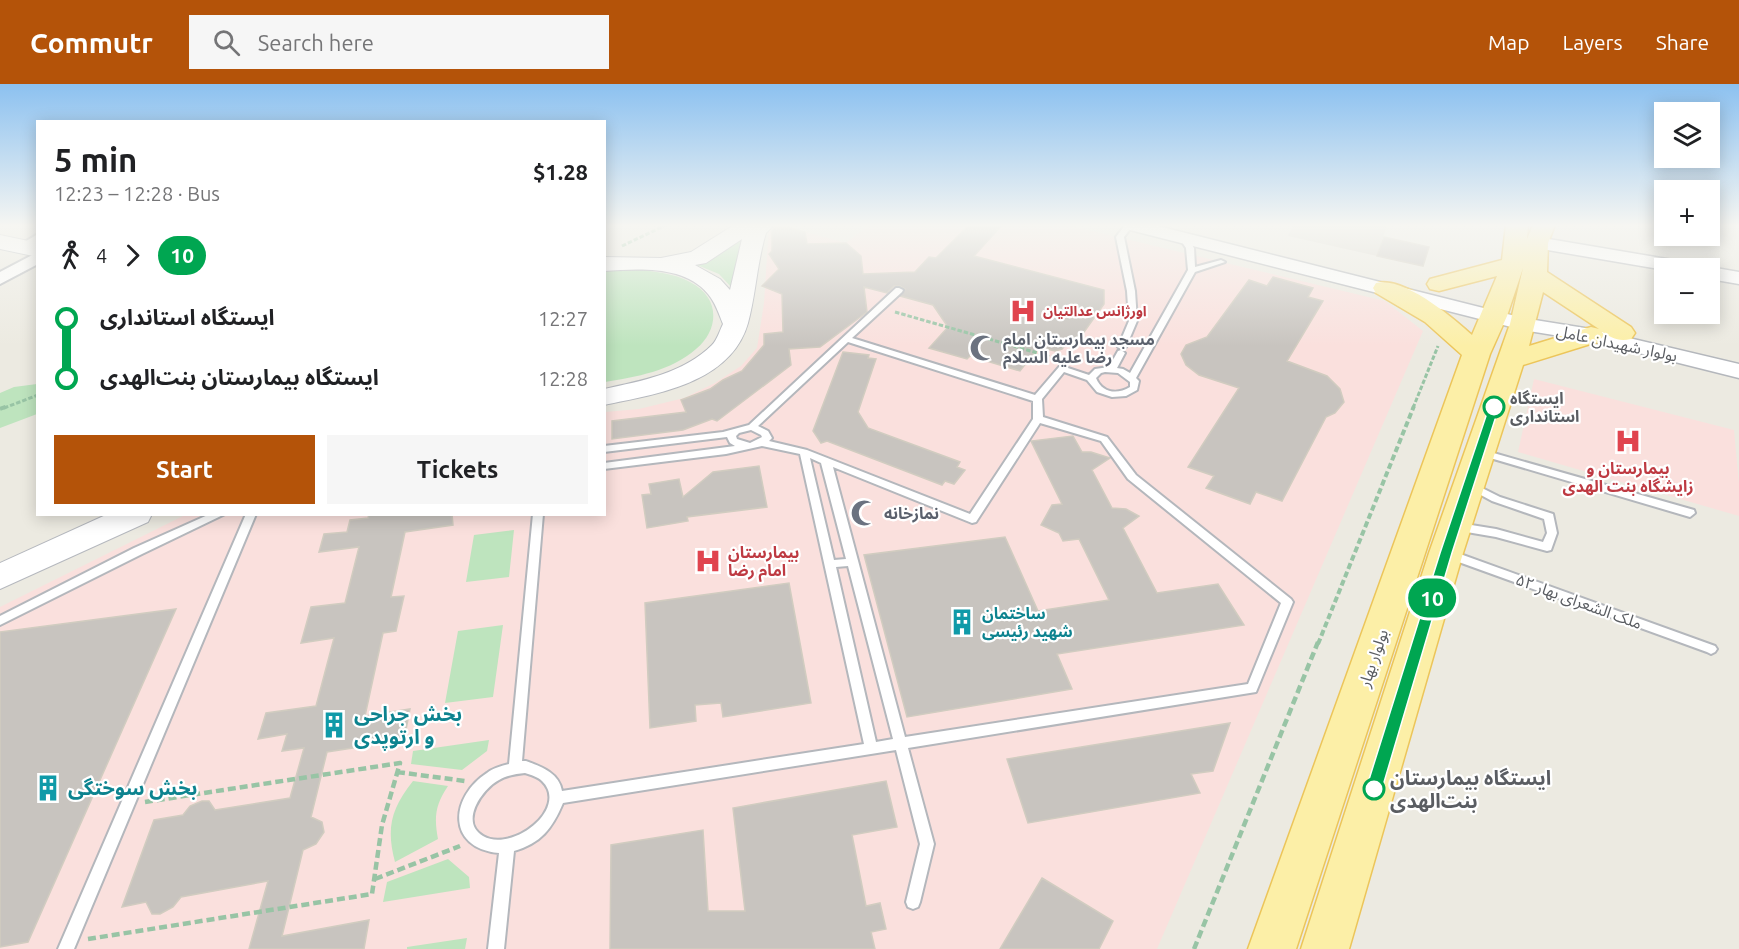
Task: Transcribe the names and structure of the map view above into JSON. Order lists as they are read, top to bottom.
{
  "streets": {
    "main road": ["بولوار بهار"],
    "street": ["بولوار شهیدان عامل"],
    "lane": ["ملک الشعرای بهار ۵۲"]
  },
  "crossings": [
    ["بولوار شهیدان عامل", "بولوار بهار"]
  ],
  "places": {
    "hospital": ["اورژانس عدالتیان", "بیمارستان و زایشگاه بنت الهدی", "بیمارستان امام رضا"],
    "mosque": ["مسجد بیمارستان امام رضا علیه السلام", "نمازخانه"],
    "other": ["ایستگاه استانداری", "ایستگاه بیمارستان بنت‌الهدی"],
    "building": ["ساختمان شهید رئیسی", "بخش جراحی و ارتوپدی", "بخش سوختگی"]
  },
  "lines": ["bus line 10"],
  "page": {
    "header": "Commutr",
    "search": "Search here",
    "nav": ["Map", "Layers", "Share"],
    "on_map": "10",
    "map_buttons": ["+", "−"],
    "heading": ["5 min", "12:23 – 12:28 · Bus", "$1.28"],
    "legs": ["4", "10"],
    "list": [
      {
        "name": "ایستگاه استانداری",
        "value": "12:27"
      },
      {
        "name": "ایستگاه بیمارستان بنت‌الهدی",
        "value": "12:28"
      }
    ],
    "buttons": ["Start", "Tickets"]
  }
}
